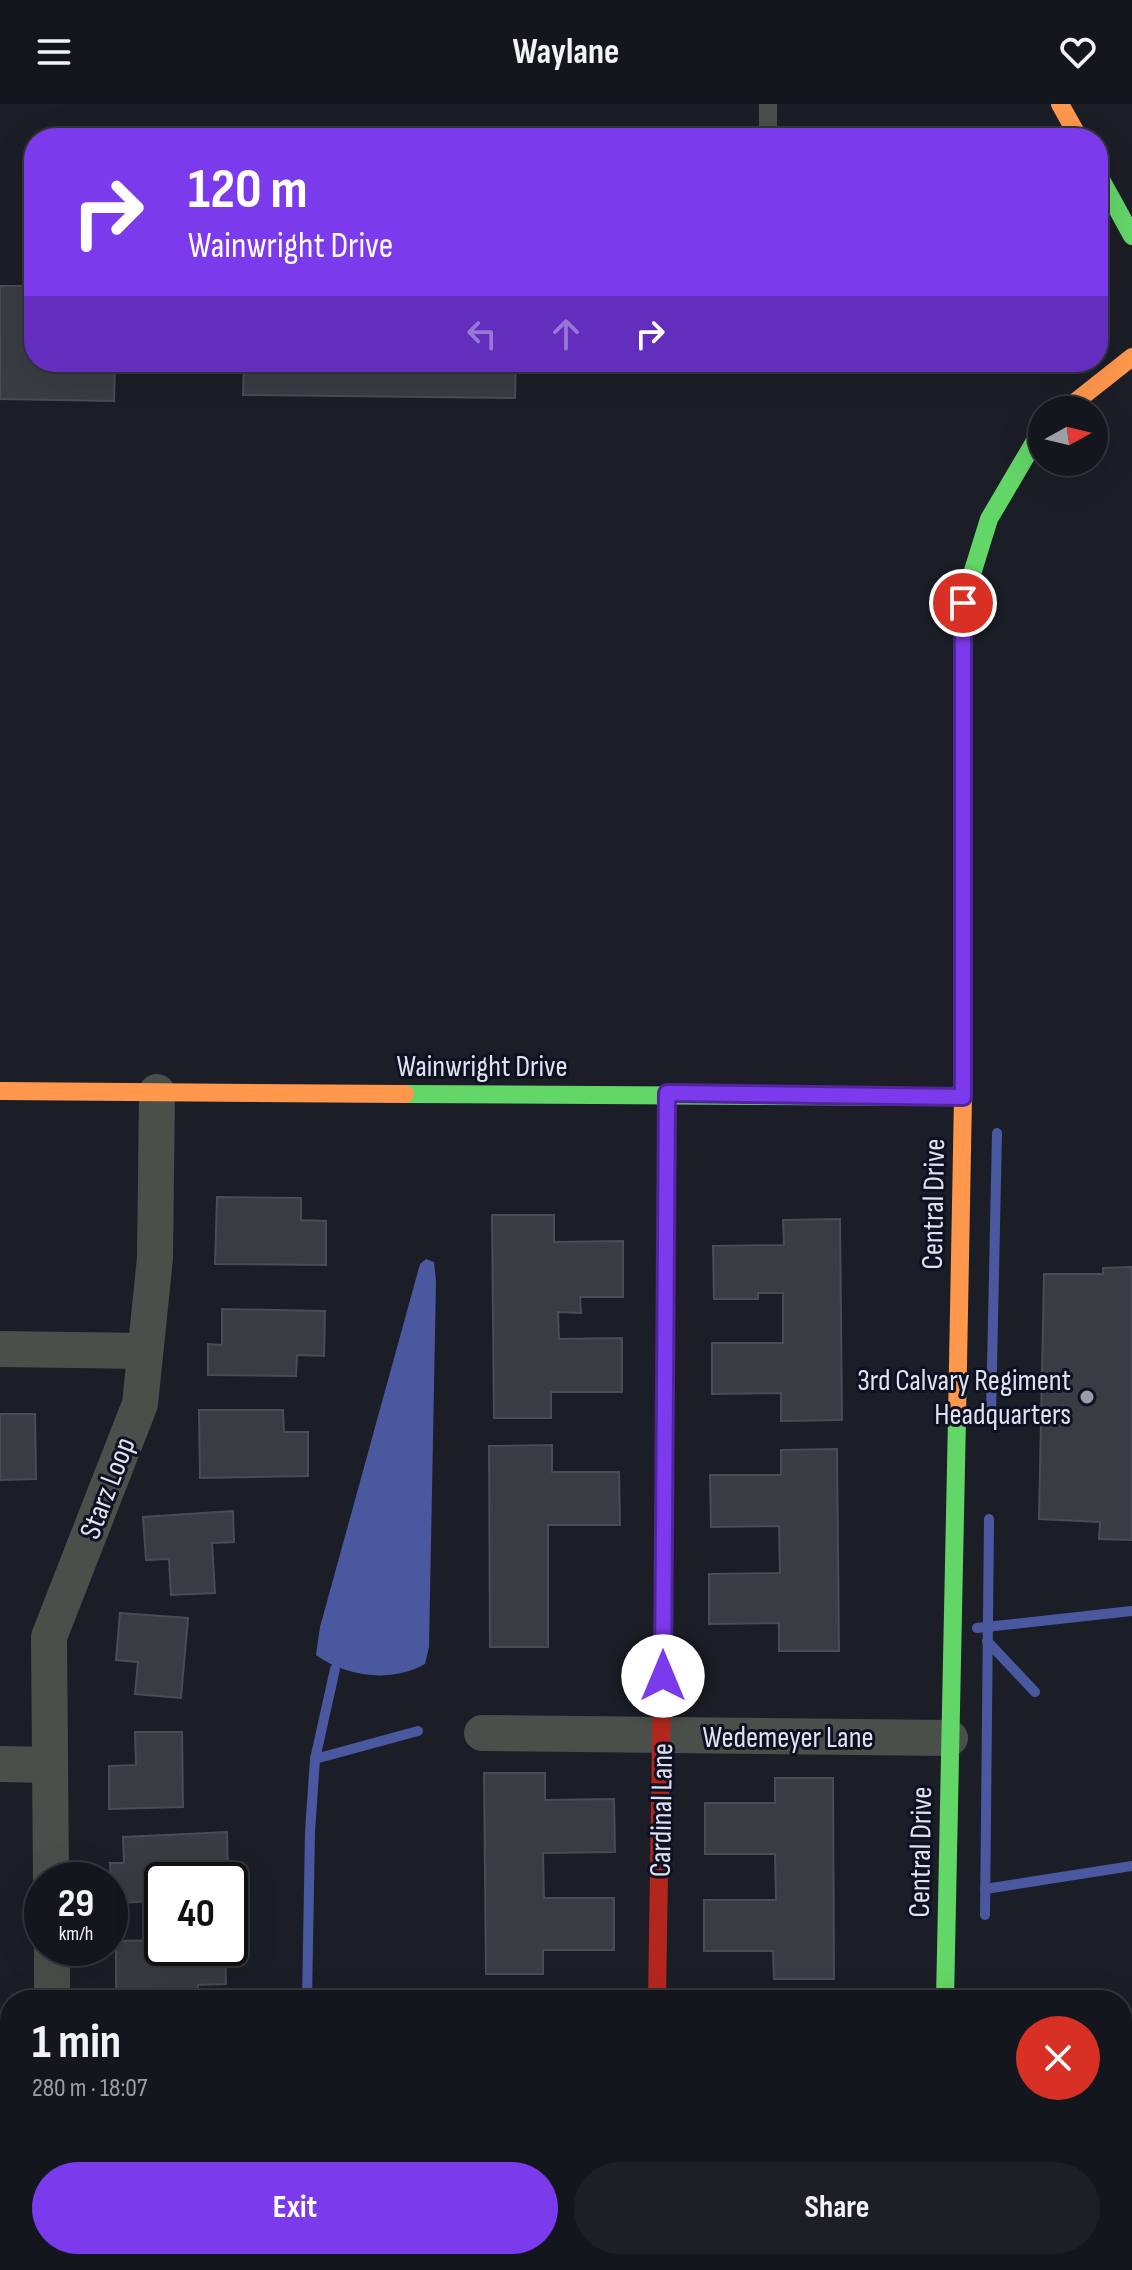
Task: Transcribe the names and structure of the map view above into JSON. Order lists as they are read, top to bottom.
{
  "streets": {
    "street": [
      "Wainwright Drive",
      "Central Drive",
      "Starz Loop",
      "Wedemeyer Lane",
      "Cardinal Lane"
    ]
  },
  "crossings": [
    ["Wainwright Drive", "Central Drive"],
    ["Wainwright Drive", "Starz Loop"],
    ["Wainwright Drive", "Cardinal Lane"],
    ["Central Drive", "Wedemeyer Lane"],
    ["Wedemeyer Lane", "Cardinal Lane"]
  ],
  "places": ["3rd Calvary Regiment Headquarters"],
  "north": "right",
  "page": {
    "header": "Waylane",
    "turn": ["120 m", "Wainwright Drive"],
    "speed": "29 km/h",
    "limit": "40",
    "heading": ["1 min", "280 m · 18:07"],
    "buttons": ["Exit", "Share"]
  }
}
